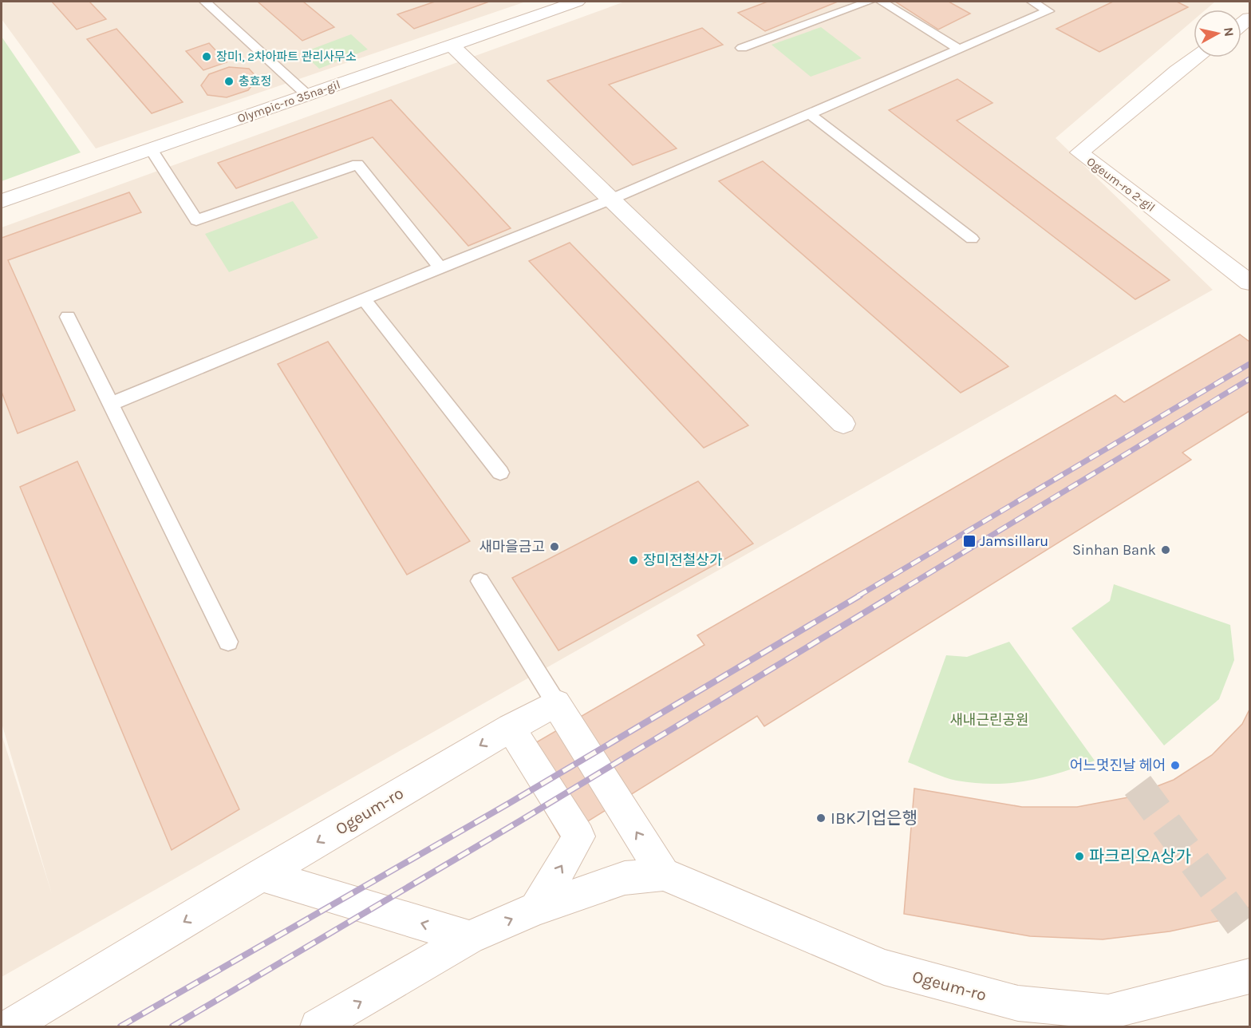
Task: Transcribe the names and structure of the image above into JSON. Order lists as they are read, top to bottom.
{
  "streets": {
    "main road": ["Olympic-ro 35na-gil", "Ogeum-ro 2-gil", "Ogeum-ro"]
  },
  "parks": ["새내근린공원"],
  "places": {
    "other": [
      "장미1, 2차아파트 관리사무소",
      "충효정",
      "새마을금고",
      "Sinhan Bank",
      "장미전철상가",
      "어느멋진날 헤어",
      "IBK기업은행",
      "파크리오A상가"
    ],
    "transit": ["Jamsillaru"]
  },
  "north": "right"
}
